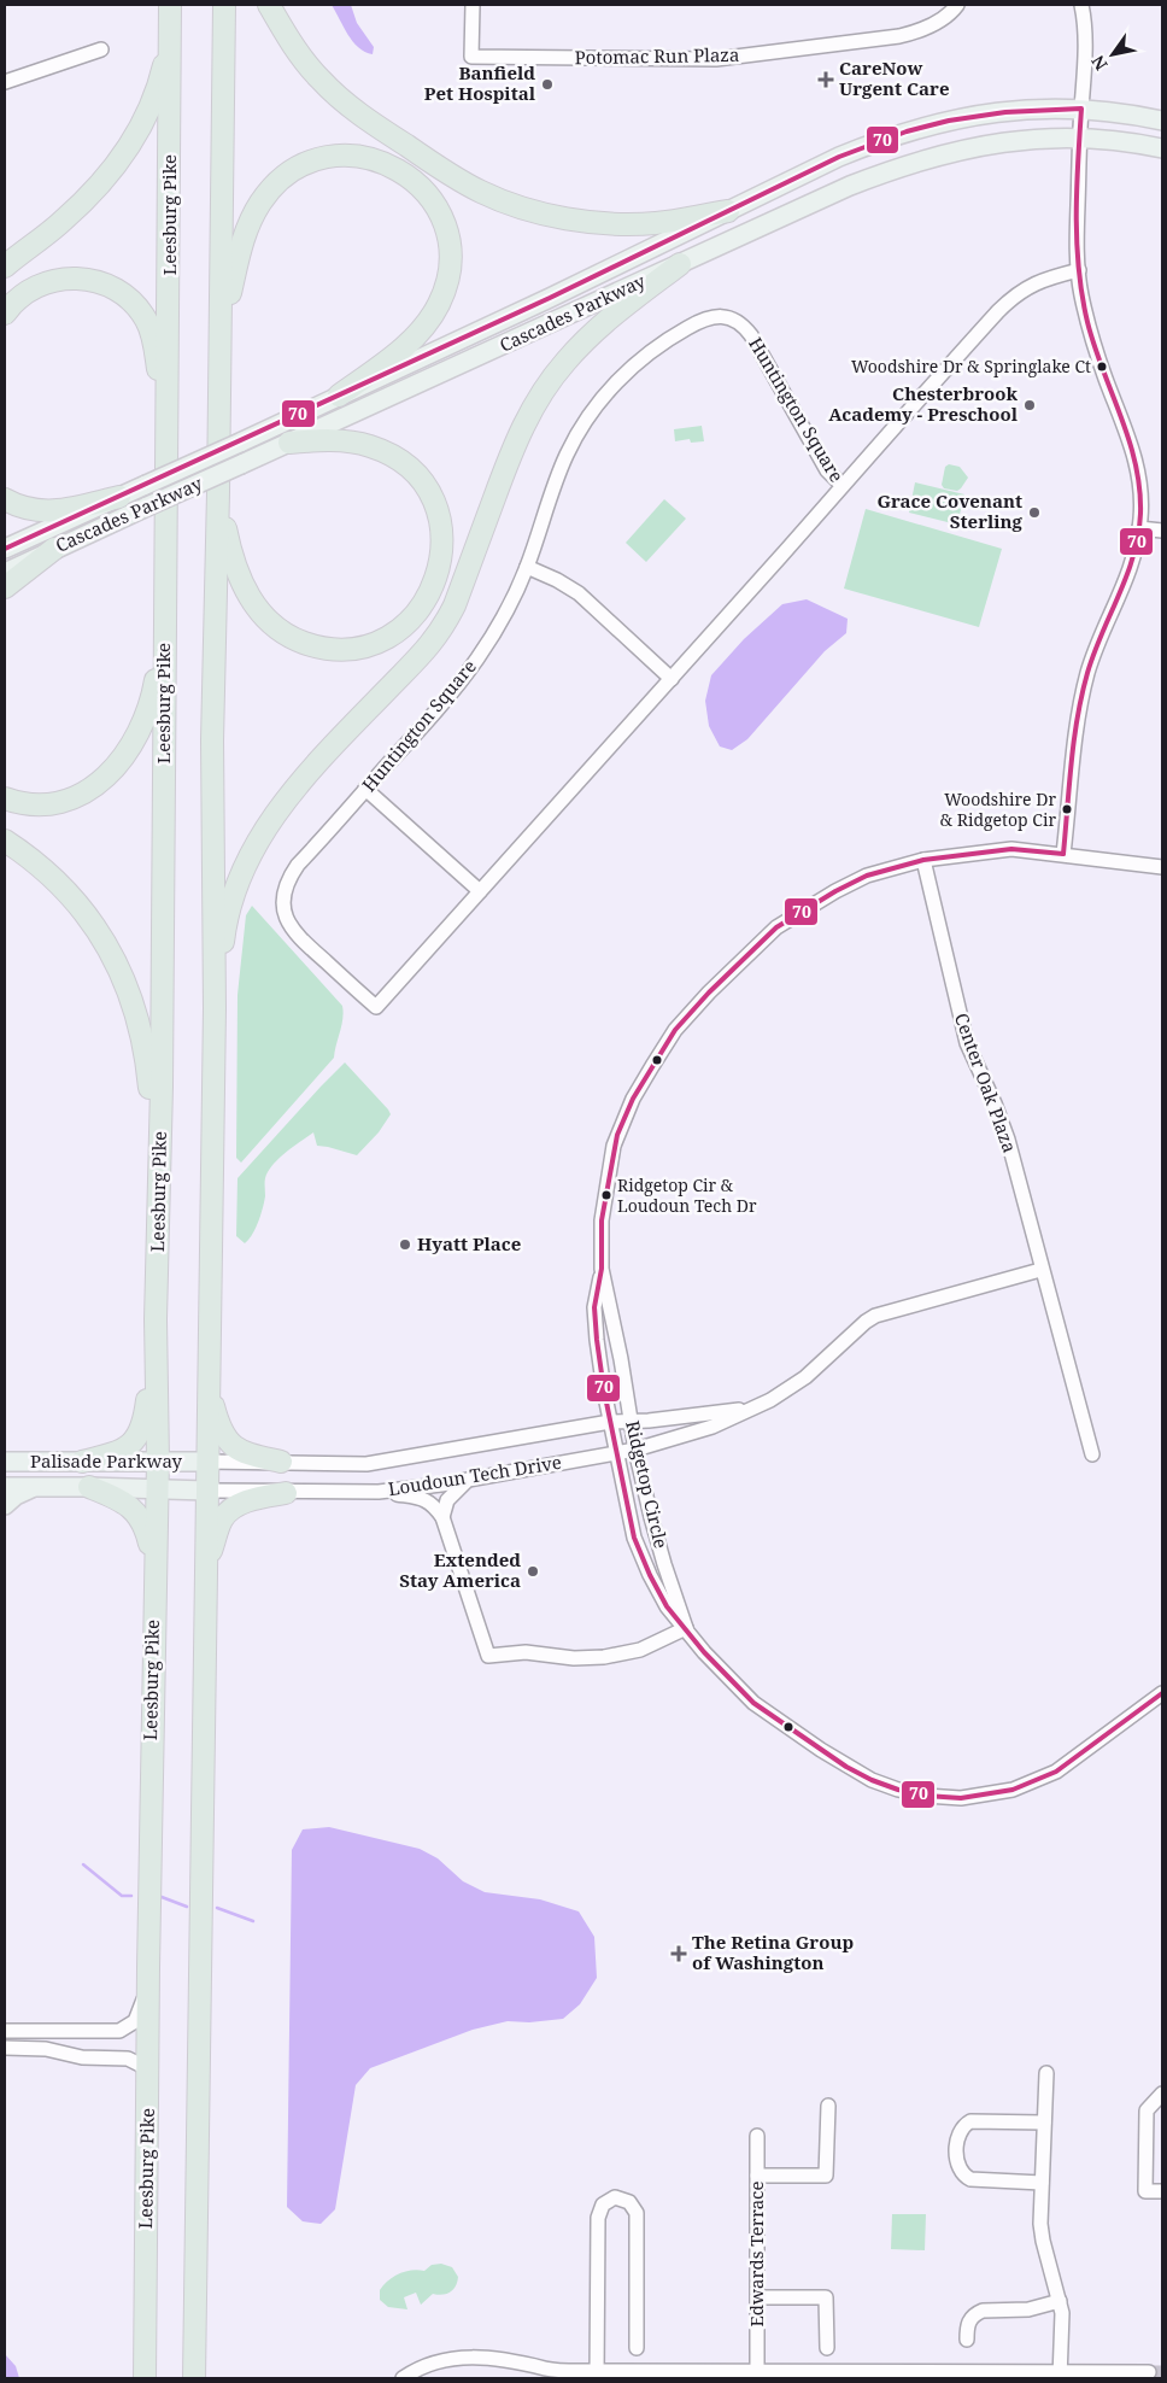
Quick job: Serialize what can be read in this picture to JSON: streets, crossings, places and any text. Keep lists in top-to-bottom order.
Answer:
{
  "streets": {
    "highway": ["Leesburg Pike"],
    "main road": ["Cascades Parkway", "Palisade Parkway"],
    "street": [
      "Potomac Run Plaza",
      "Huntington Square",
      "Center Oak Plaza",
      "Loudoun Tech Drive",
      "Ridgetop Circle",
      "Edwards Terrace"
    ]
  },
  "crossings": [
    ["Leesburg Pike", "Palisade Parkway"],
    ["Center Oak Plaza", "Ridgetop Circle"],
    ["Palisade Parkway", "Loudoun Tech Drive"],
    ["Loudoun Tech Drive", "Ridgetop Circle"]
  ],
  "places": {
    "health": ["CareNow Urgent Care", "The Retina Group of Washington"],
    "other": [
      "Banfield Pet Hospital",
      "Woodshire Dr & Springlake Ct",
      "Chesterbrook Academy - Preschool",
      "Grace Covenant Sterling",
      "Woodshire Dr & Ridgetop Cir",
      "Ridgetop Cir & Loudoun Tech Dr",
      "Hyatt Place",
      "Extended Stay America"
    ]
  },
  "lines": ["transit line 70"],
  "north": "bottom left"
}
